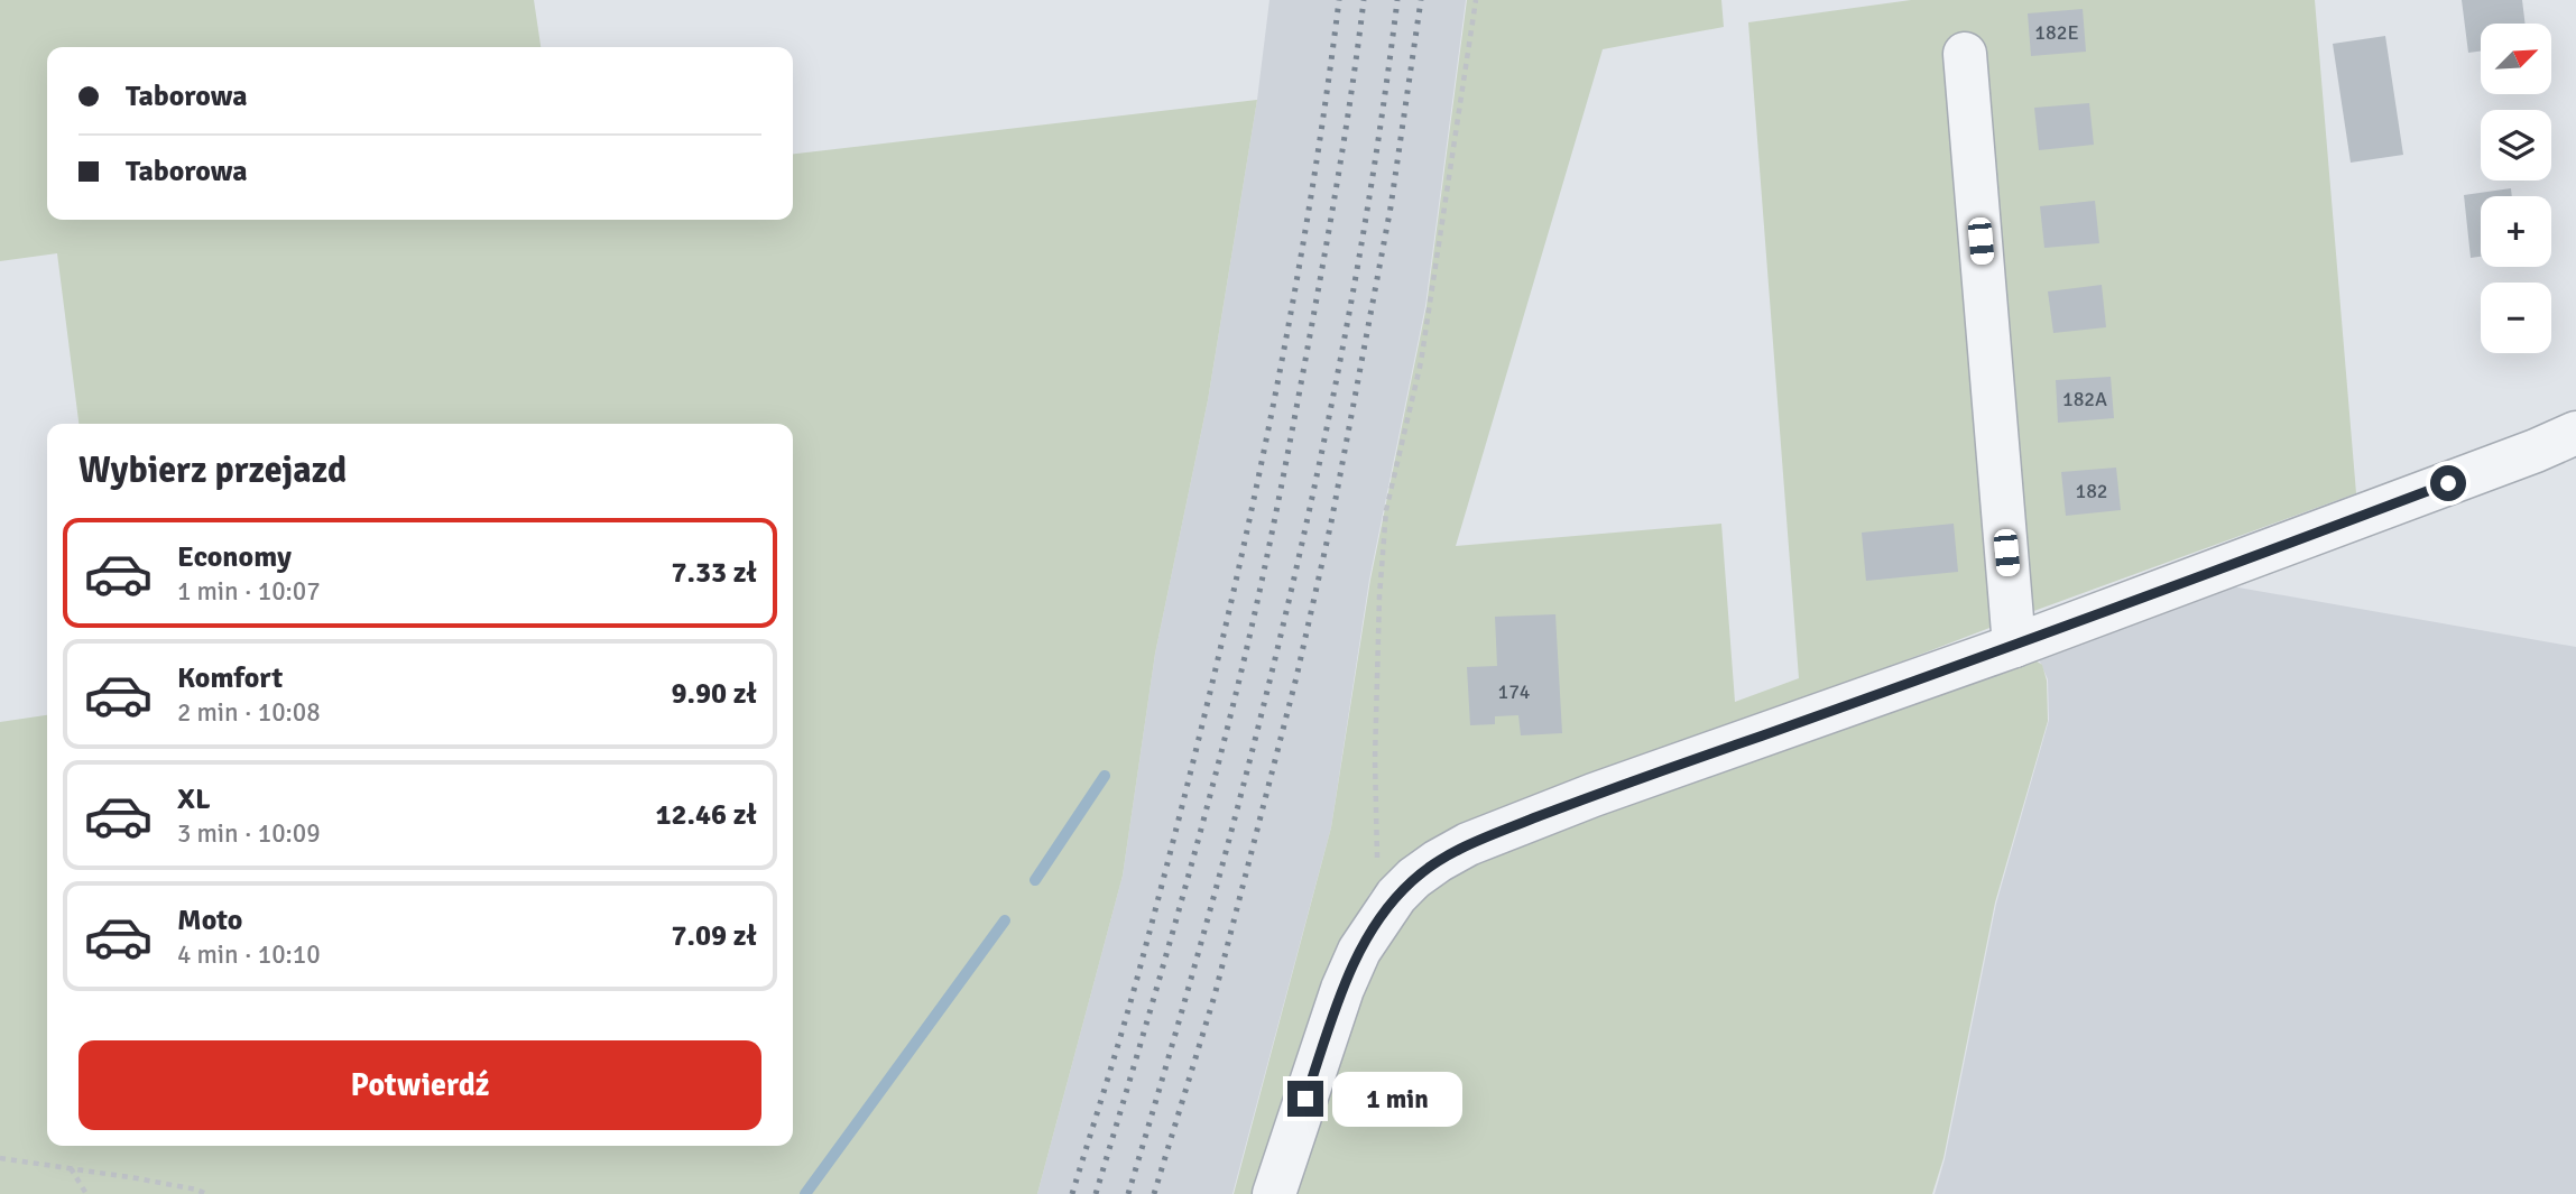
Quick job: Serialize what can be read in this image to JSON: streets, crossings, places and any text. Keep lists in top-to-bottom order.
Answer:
{
  "house_numbers": [
    "182E",
    "182A",
    "182",
    "174"
  ],
  "north": "top right",
  "page": {
    "map_buttons": ["+", "−"],
    "banner": ["Taborowa", "Taborowa"],
    "heading": "Wybierz przejazd",
    "list": [
      {
        "name": "Economy",
        "note": "1 min · 10:07",
        "value": "7.33 zł"
      },
      {
        "name": "Komfort",
        "note": "2 min · 10:08",
        "value": "9.90 zł"
      },
      {
        "name": "XL",
        "note": "3 min · 10:09",
        "value": "12.46 zł"
      },
      {
        "name": "Moto",
        "note": "4 min · 10:10",
        "value": "7.09 zł"
      }
    ],
    "buttons": "Potwierdź",
    "bubble": "1 min"
  }
}
